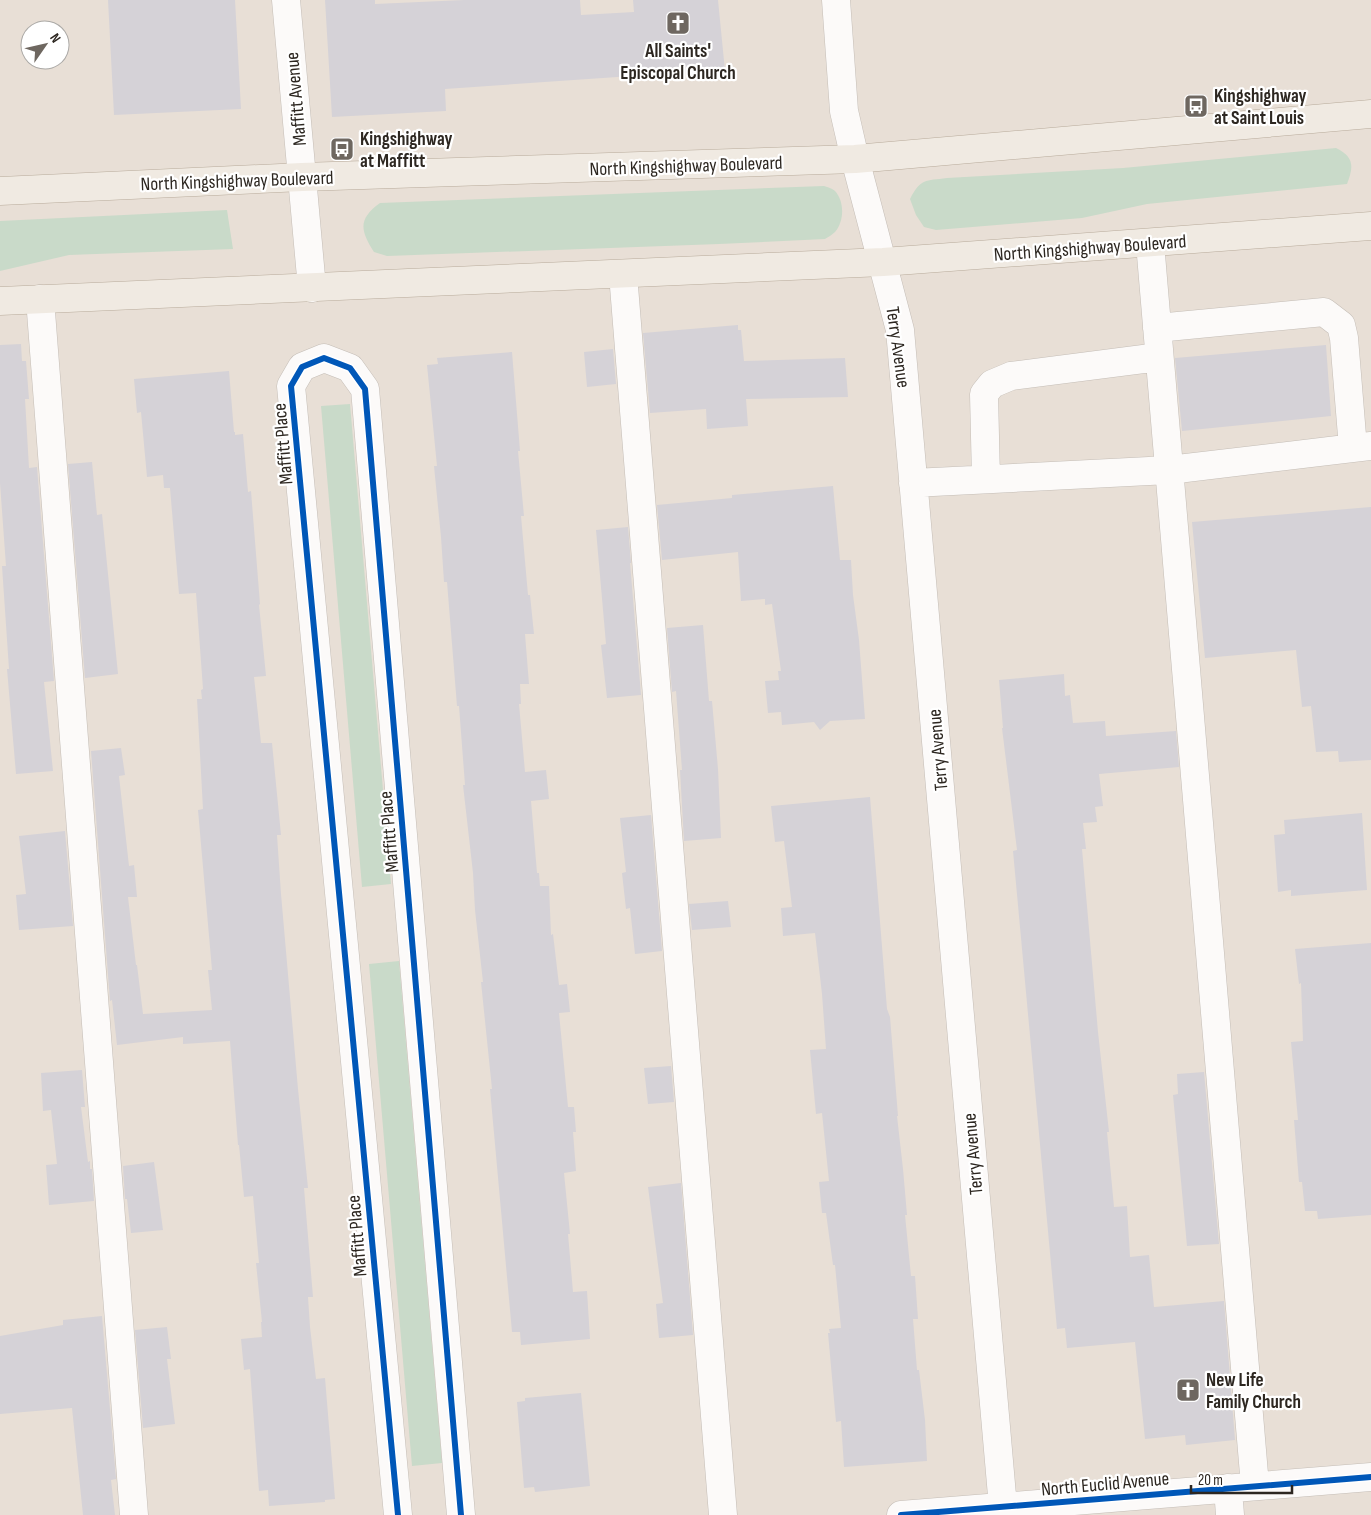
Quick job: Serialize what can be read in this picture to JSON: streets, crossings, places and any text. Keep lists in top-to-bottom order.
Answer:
{
  "streets": {
    "main road": ["North Kingshighway Boulevard"],
    "street": [
      "Maffitt Avenue",
      "Terry Avenue",
      "Maffitt Place",
      "North Euclid Avenue"
    ]
  },
  "crossings": [
    ["Maffitt Avenue", "North Kingshighway Boulevard"],
    ["North Kingshighway Boulevard", "Terry Avenue"],
    ["Terry Avenue", "North Euclid Avenue"]
  ],
  "places": {
    "church": ["All Saints' Episcopal Church", "New Life Family Church"],
    "bus stop": ["Kingshighway at Saint Louis", "Kingshighway at Maffitt"]
  },
  "scale_bar": "20 m",
  "north": "top right"
}
